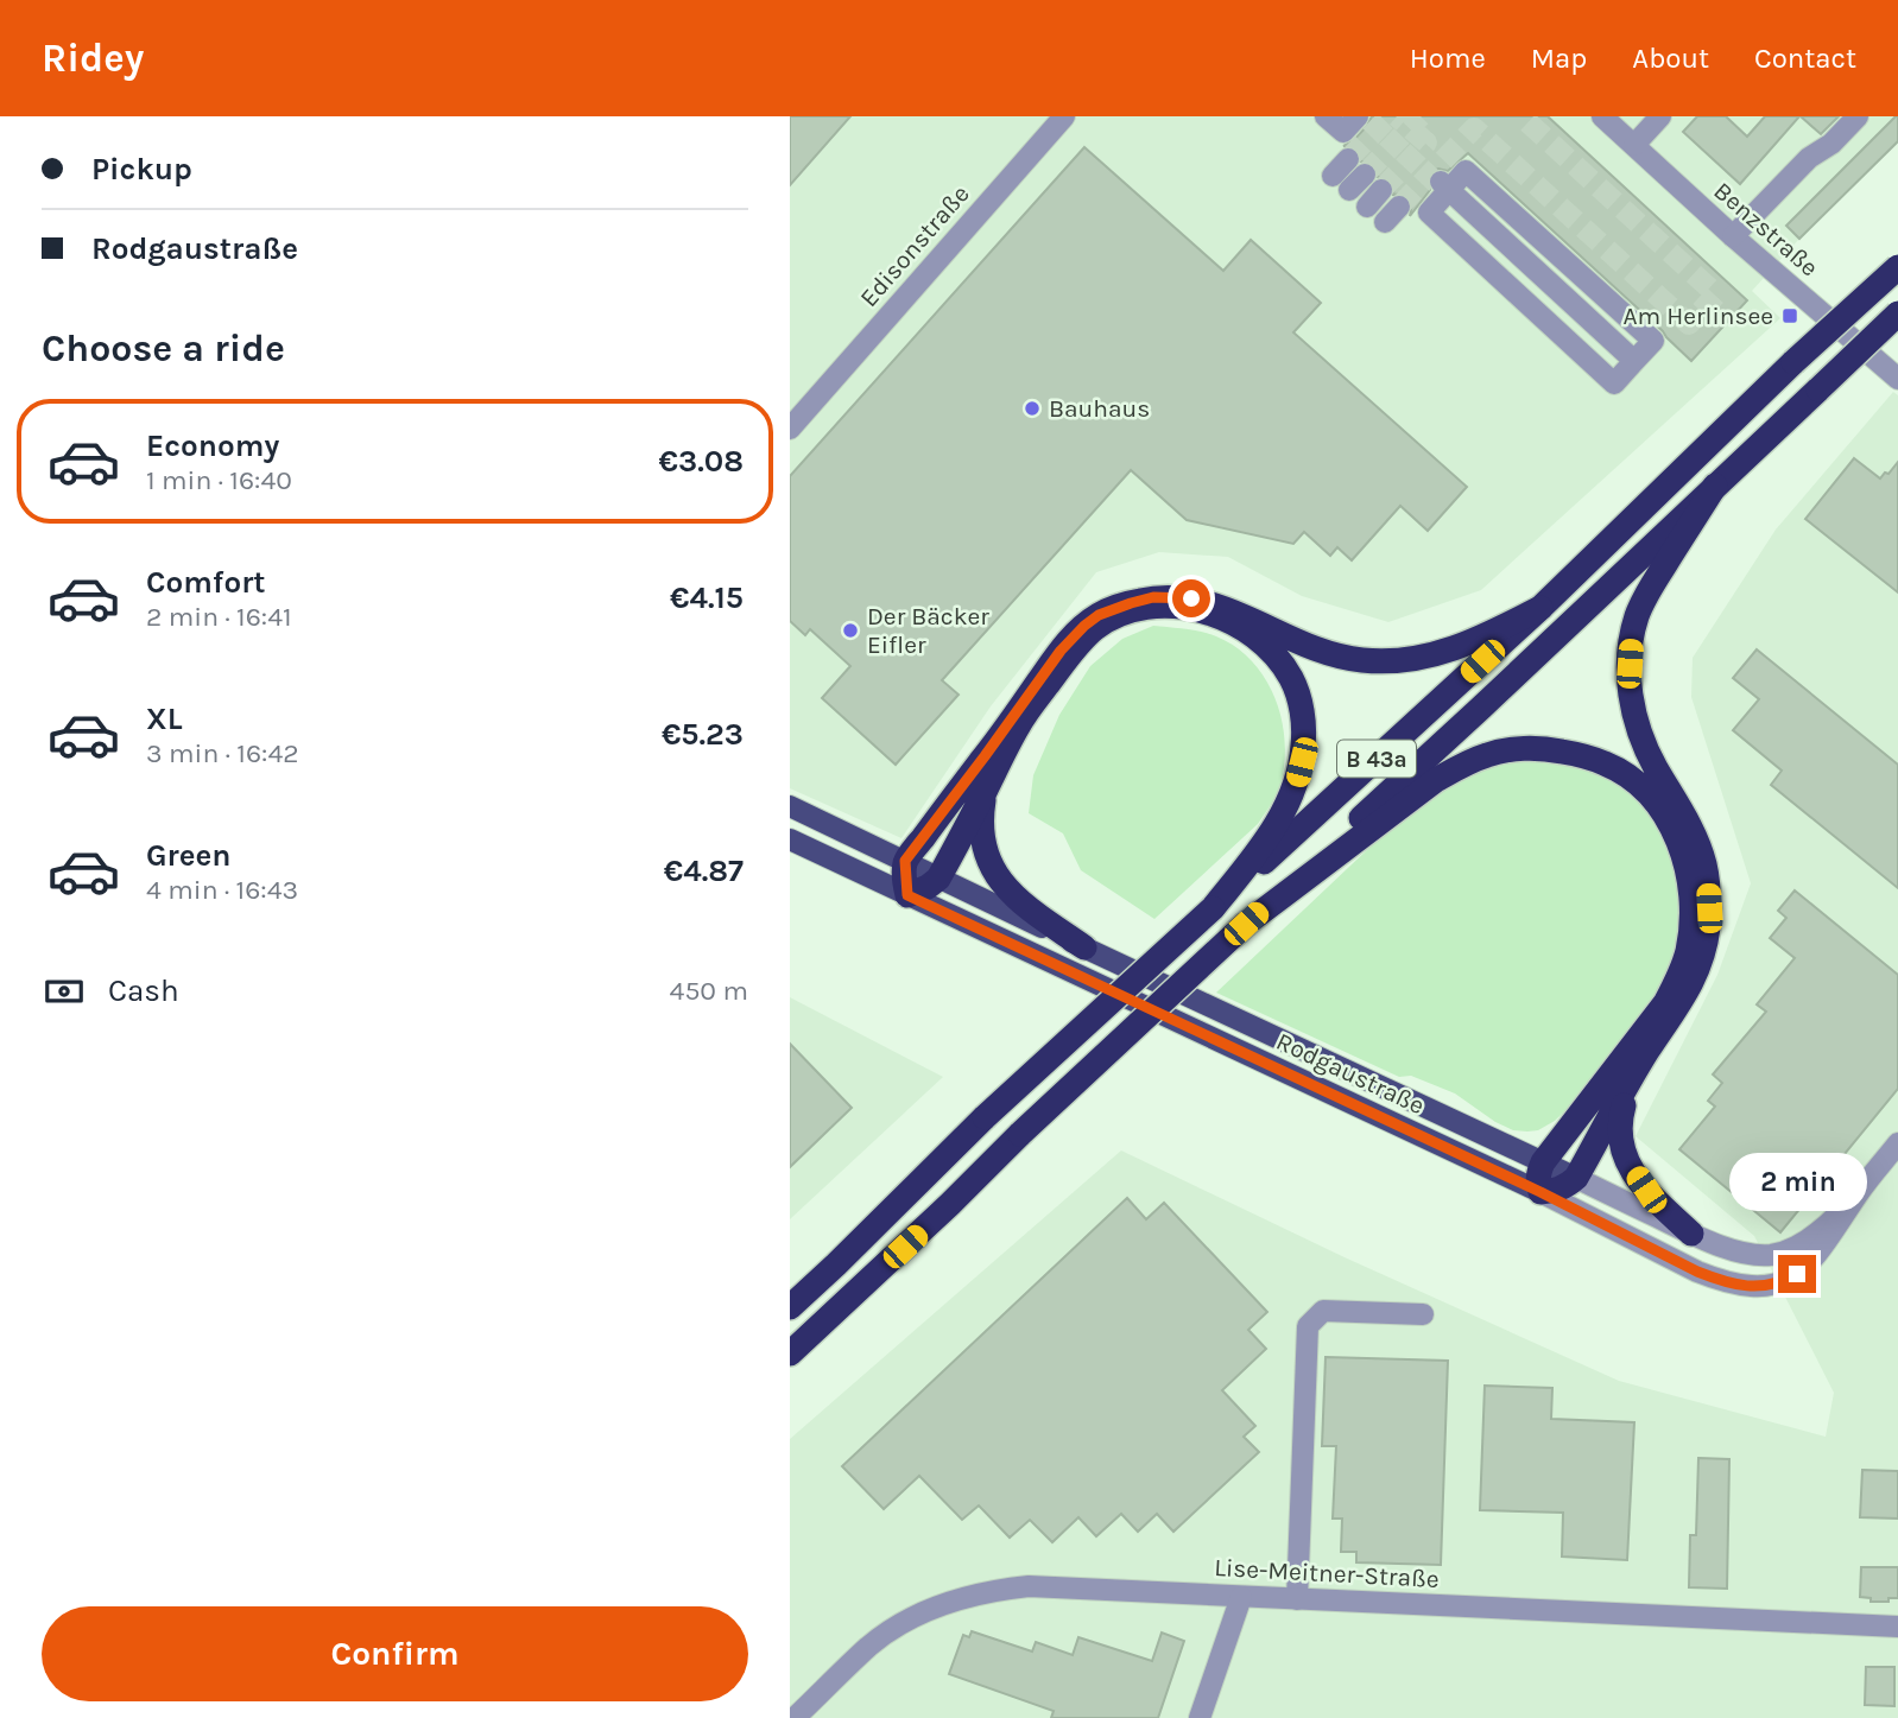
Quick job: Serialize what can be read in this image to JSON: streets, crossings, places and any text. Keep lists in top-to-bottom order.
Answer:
{
  "streets": {
    "highway": ["B 43a"],
    "main road": ["Rodgaustraße"],
    "street": ["Benzstraße", "Edisonstraße", "Lise-Meitner-Straße"]
  },
  "places": {
    "transit": ["Am Herlinsee"],
    "other": ["Bauhaus", "Der Bäcker Eifler"]
  },
  "page": {
    "header": "Ridey",
    "nav": [
      "Home",
      "Map",
      "About",
      "Contact"
    ],
    "banner": ["Pickup", "Rodgaustraße"],
    "heading": "Choose a ride",
    "list": [
      {
        "name": "Economy",
        "note": "1 min · 16:40",
        "value": "€3.08"
      },
      {
        "name": "Comfort",
        "note": "2 min · 16:41",
        "value": "€4.15"
      },
      {
        "name": "XL",
        "note": "3 min · 16:42",
        "value": "€5.23"
      },
      {
        "name": "Green",
        "note": "4 min · 16:43",
        "value": "€4.87"
      }
    ],
    "pay": ["Cash", "450 m"],
    "bubble": "2 min",
    "buttons": "Confirm"
  }
}
